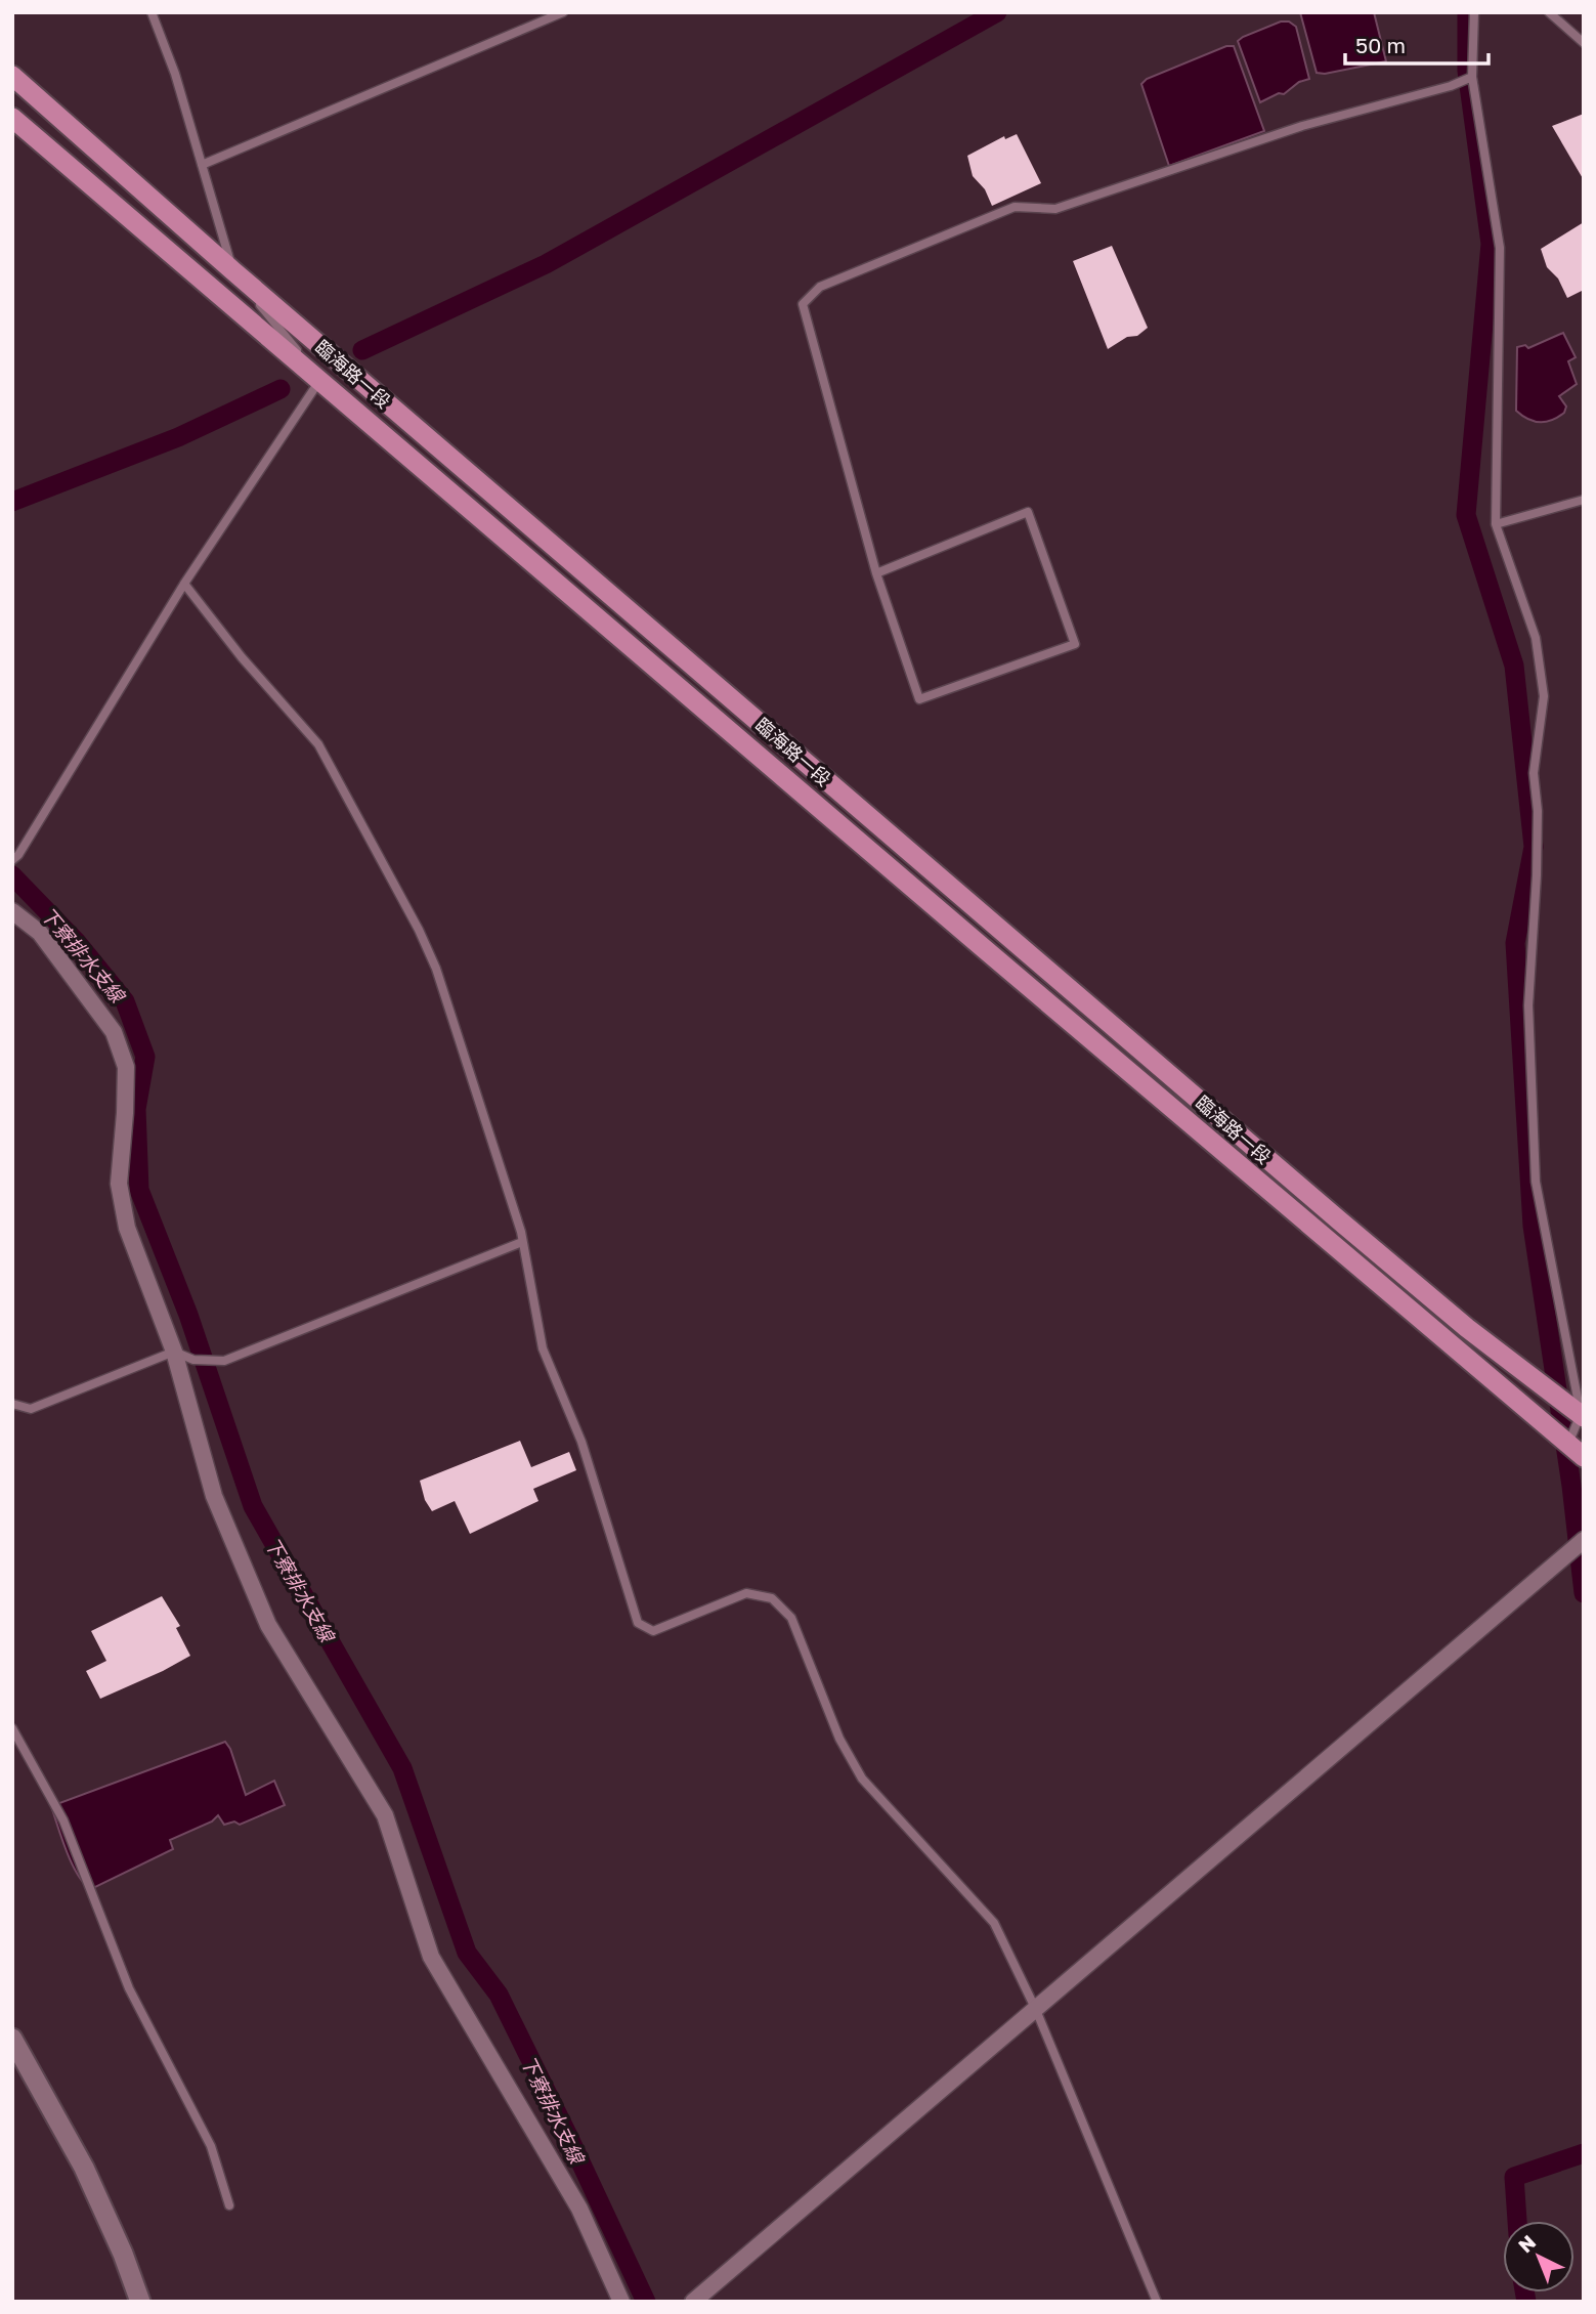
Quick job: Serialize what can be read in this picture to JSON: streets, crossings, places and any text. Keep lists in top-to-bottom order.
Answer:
{
  "streets": {
    "main road": ["臨海路一段"]
  },
  "water": ["下寮排水支線"],
  "scale_bar": "50 m",
  "north": "top left"
}
